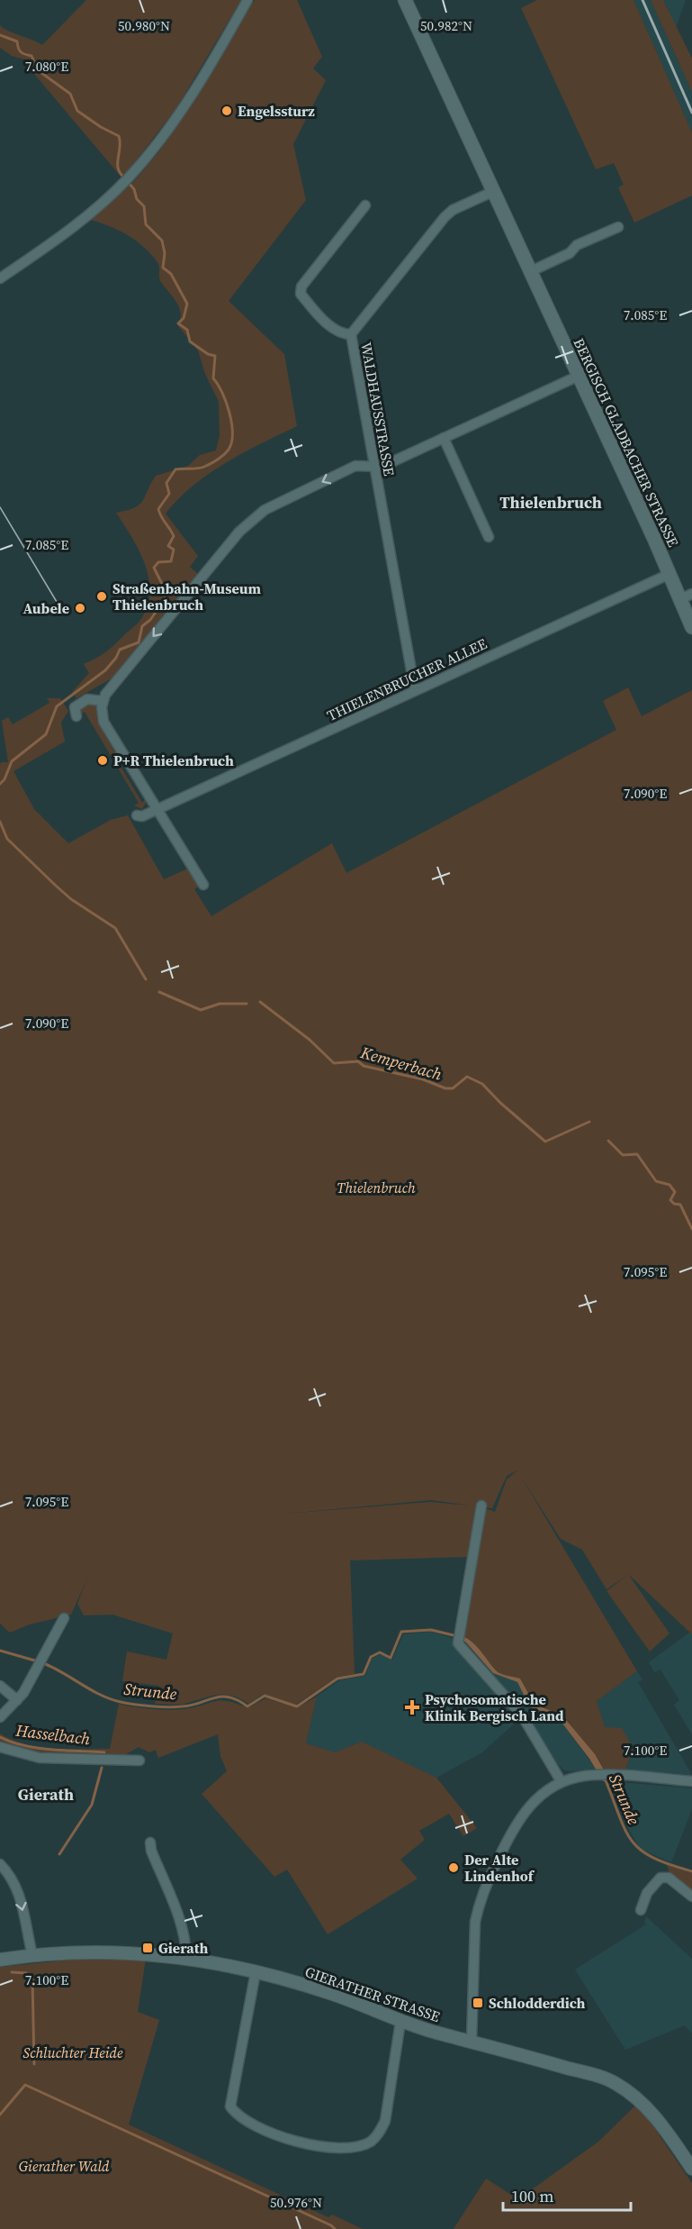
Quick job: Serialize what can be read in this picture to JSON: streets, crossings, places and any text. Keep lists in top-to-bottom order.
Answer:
{
  "streets": {
    "main road": ["BERGISCH GLADBACHER STRASSE"],
    "street": ["WALDHAUSSTRASSE", "THIELENBRUCHER ALLEE", "GIERATHER STRASSE"]
  },
  "crossings": [
    ["WALDHAUSSTRASSE", "BERGISCH GLADBACHER STRASSE"],
    ["WALDHAUSSTRASSE", "THIELENBRUCHER ALLEE"],
    ["BERGISCH GLADBACHER STRASSE", "THIELENBRUCHER ALLEE"]
  ],
  "districts": ["Thielenbruch", "Gierath"],
  "water": ["Kemperbach", "Strunde", "Hasselbach"],
  "parks": ["Thielenbruch", "Schluchter Heide", "Gierather Wald"],
  "places": {
    "other": [
      "Engelssturz",
      "Straßenbahn-Museum Thielenbruch",
      "Aubele",
      "P+R Thielenbruch",
      "Der Alte Lindenhof"
    ],
    "health": ["Psychosomatische Klinik Bergisch Land"],
    "transit": ["Gierath", "Schlodderdich"]
  },
  "scale_bar": "100 m",
  "coordinates": [
    "50.982°N",
    "50.980°N",
    "7.080°E",
    "7.085°E",
    "7.090°E",
    "7.095°E",
    "7.100°E",
    "50.976°N"
  ]
}
